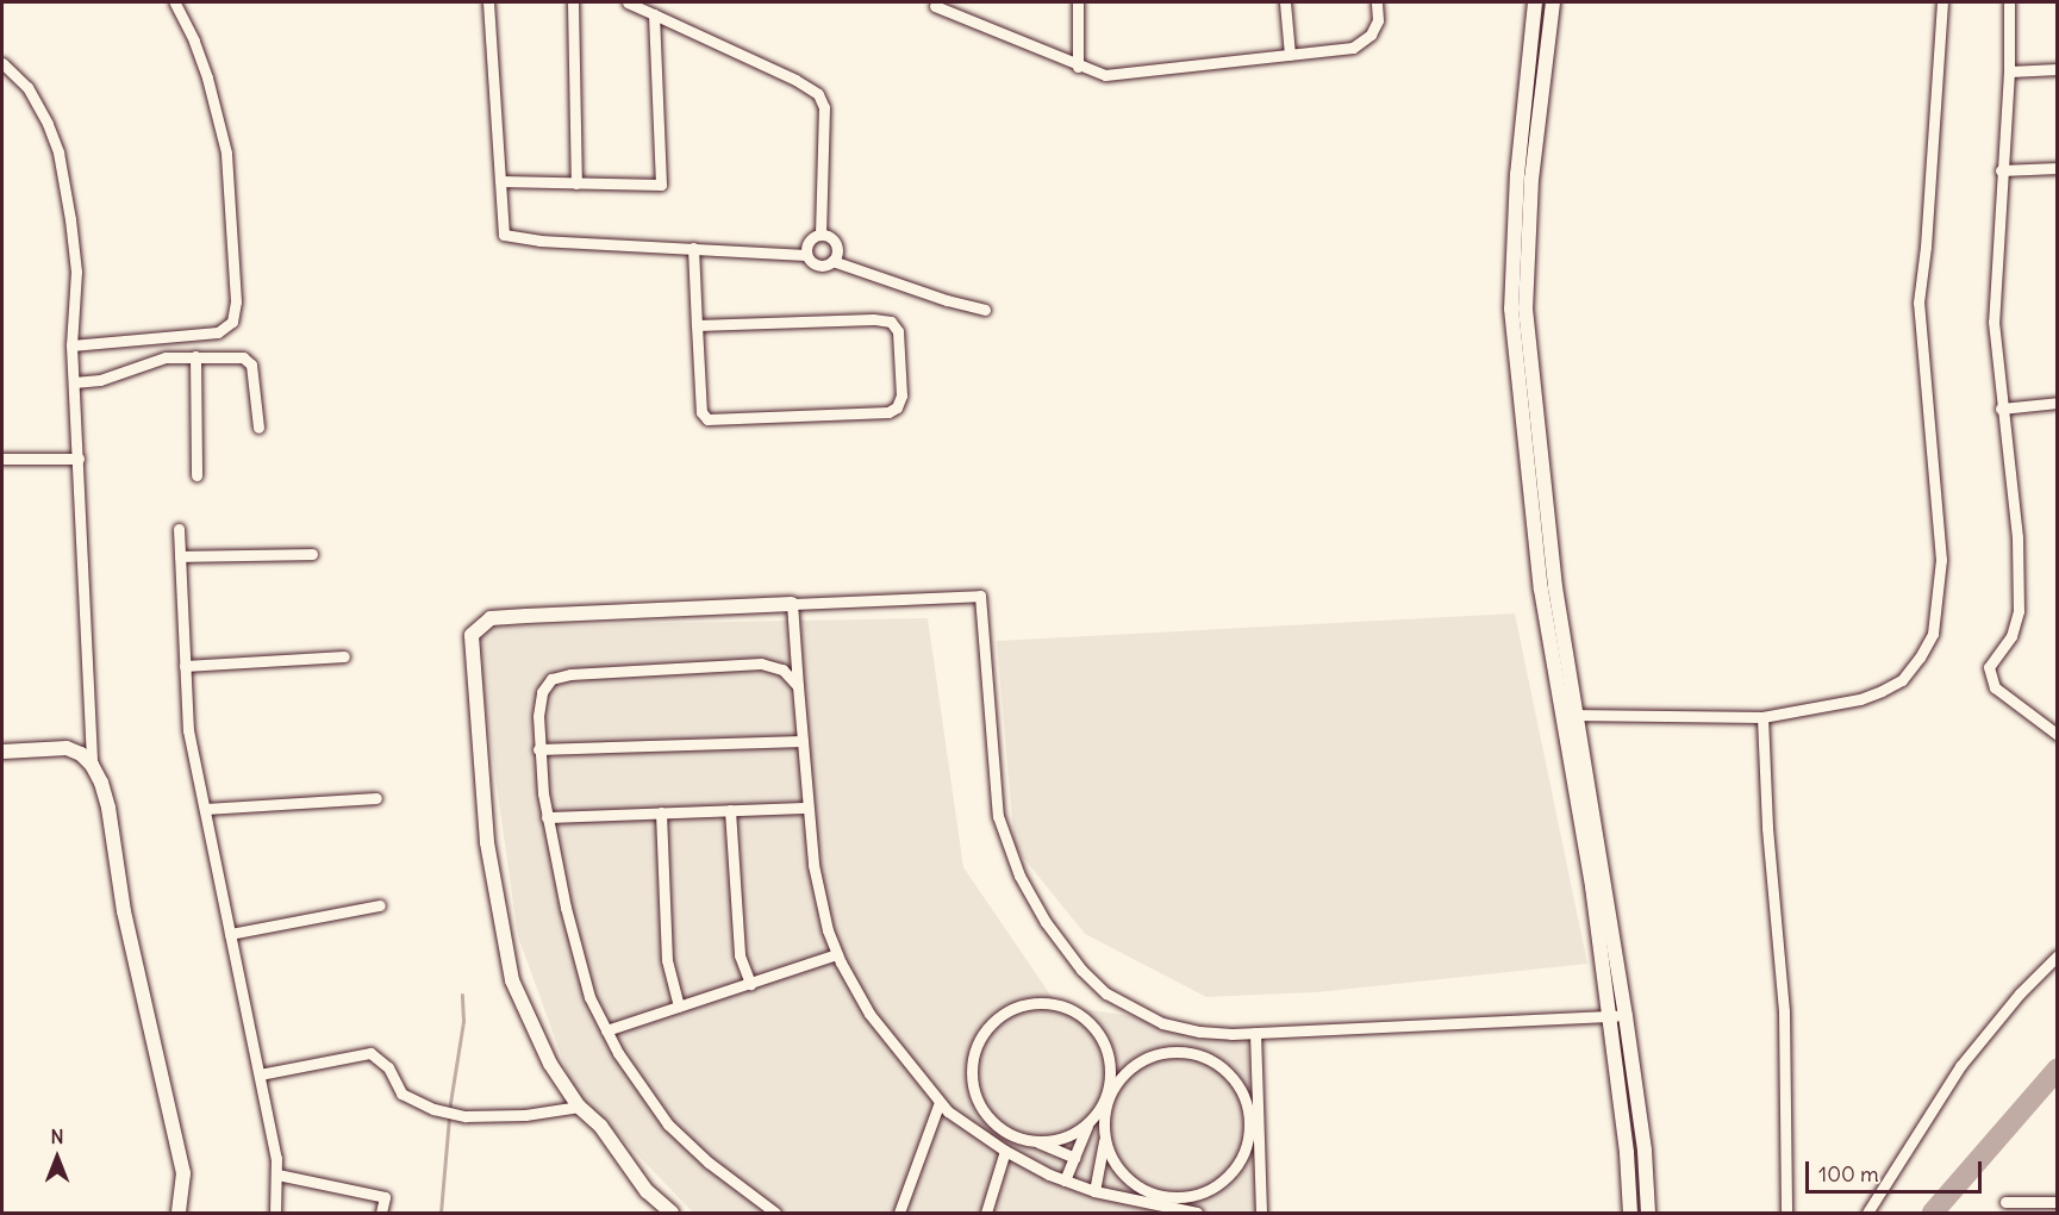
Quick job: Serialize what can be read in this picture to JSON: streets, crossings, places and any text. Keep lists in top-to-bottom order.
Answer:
{
  "scale_bar": "100 m",
  "north": "top"
}
